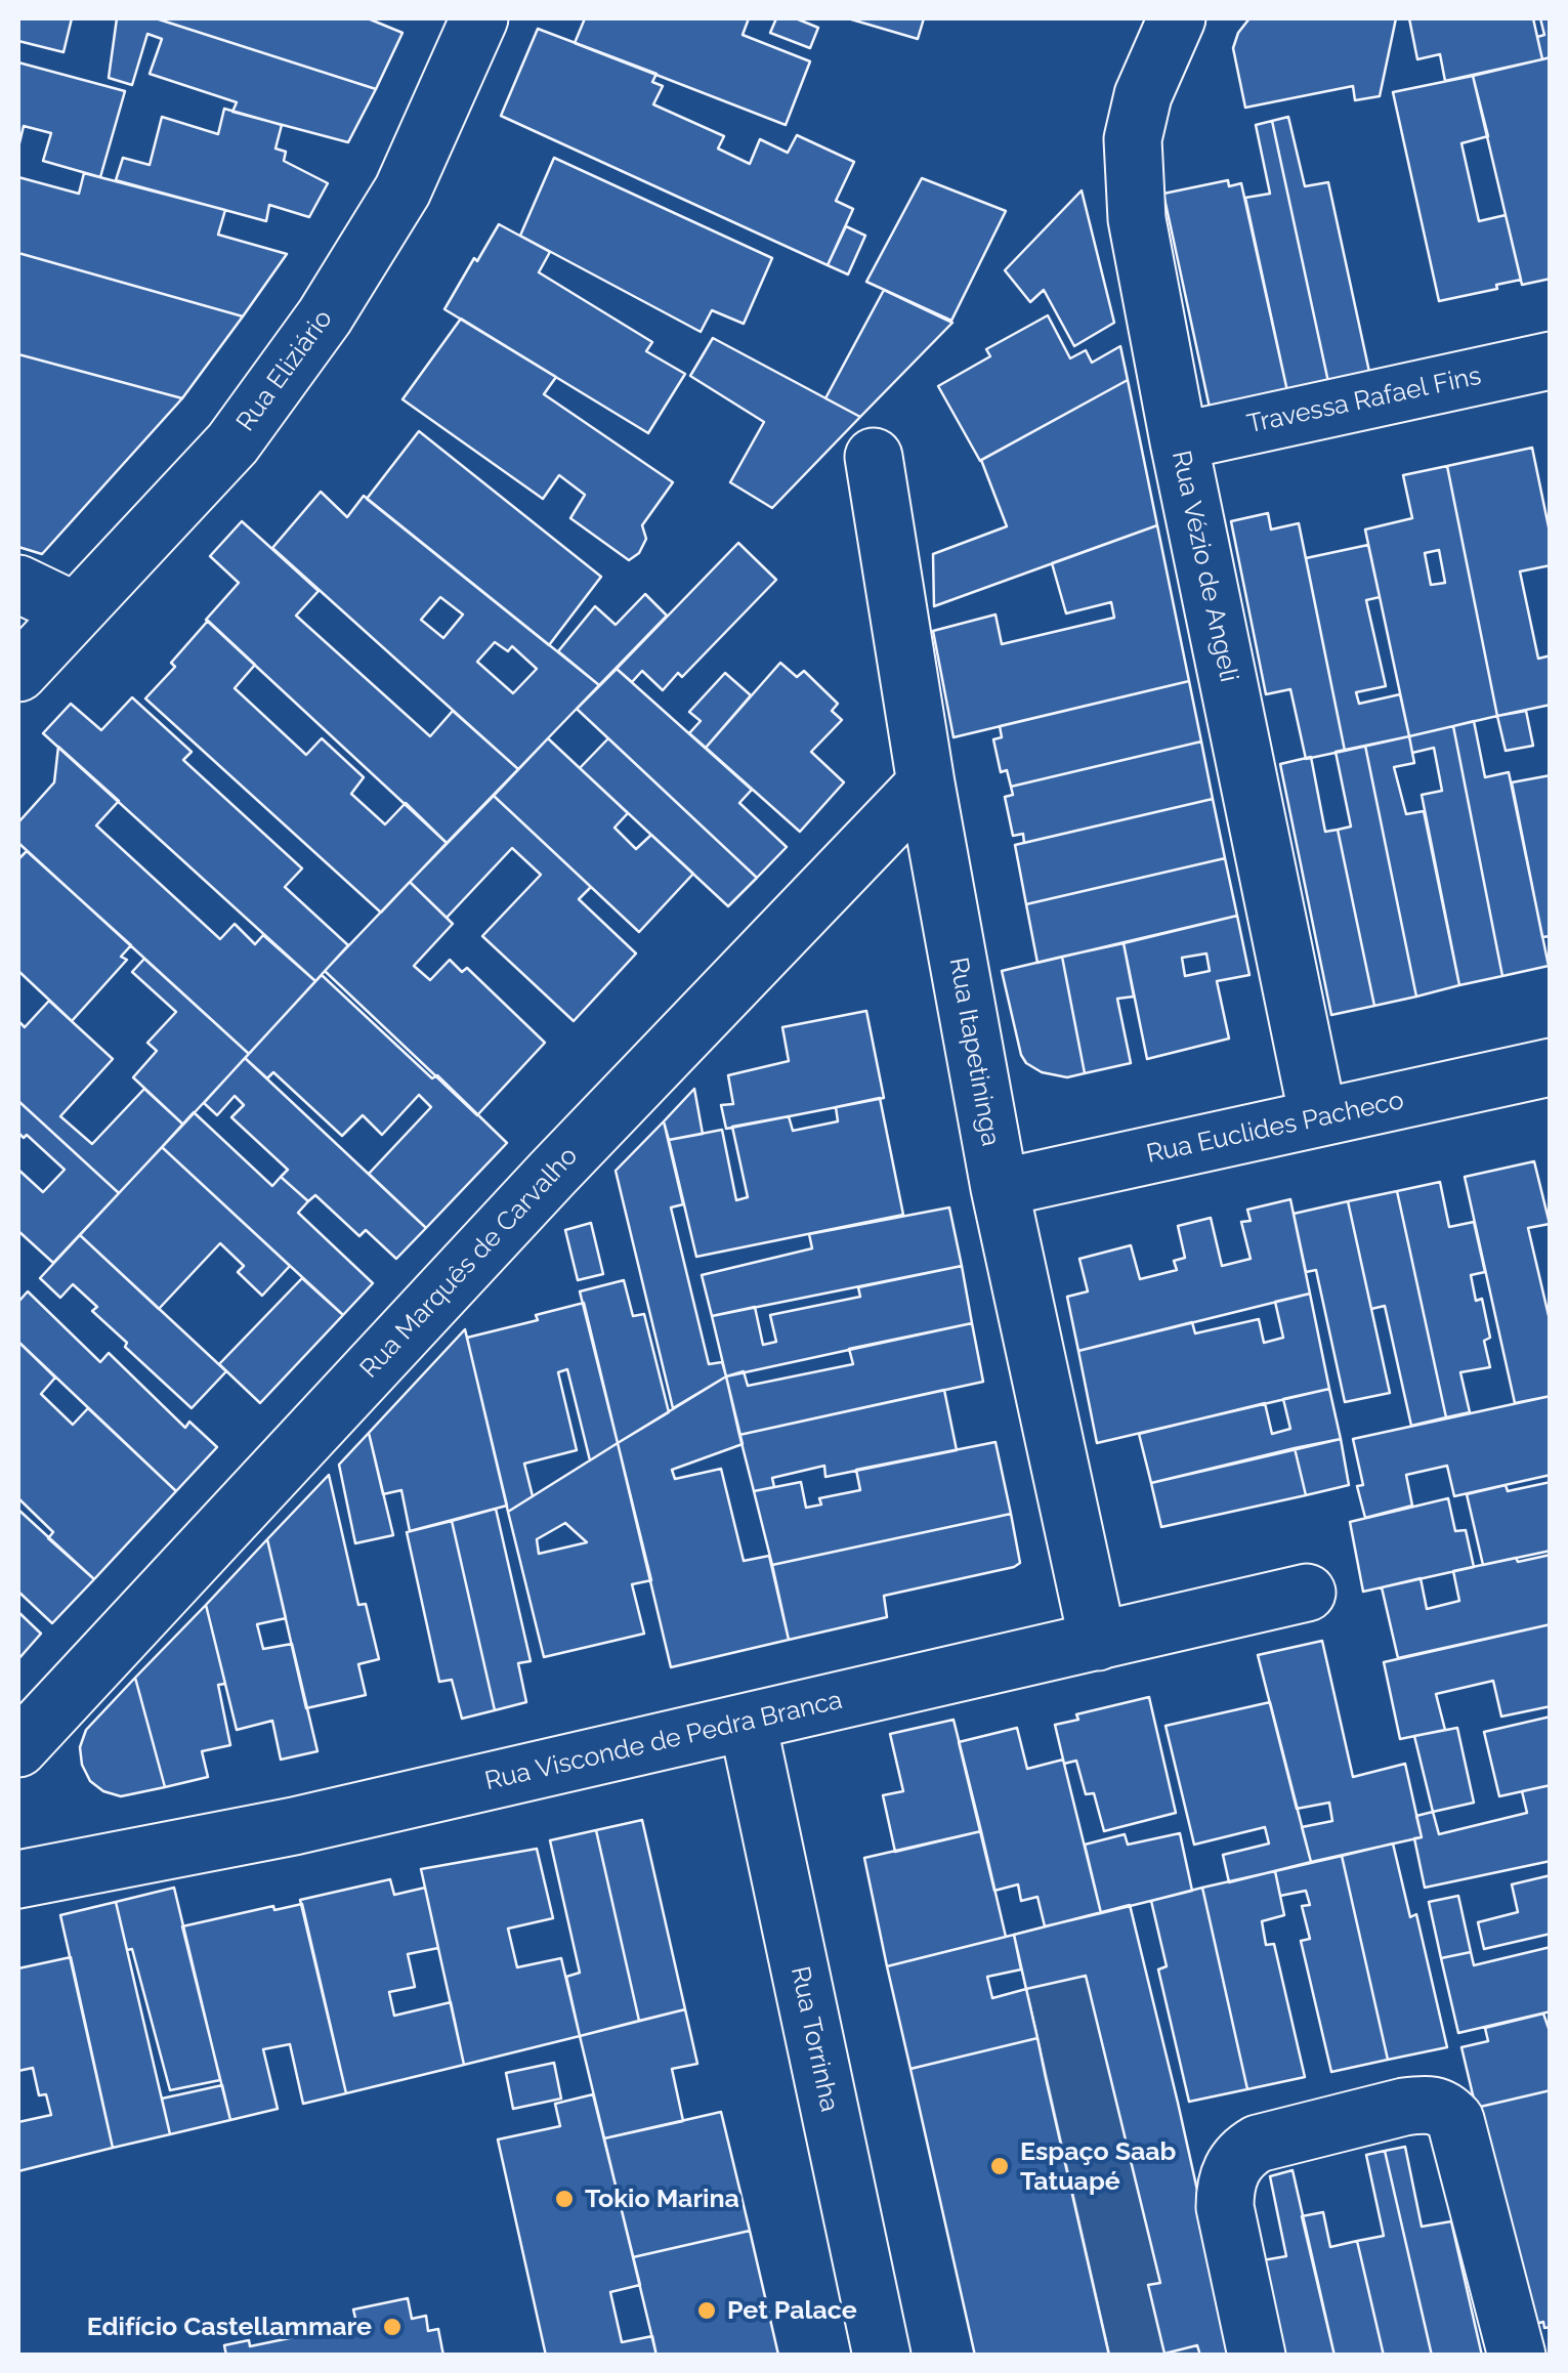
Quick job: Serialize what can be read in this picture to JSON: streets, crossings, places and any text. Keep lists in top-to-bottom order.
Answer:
{
  "streets": {
    "street": [
      "Rua Eliziário",
      "Travessa Rafael Fins",
      "Rua Vézio de Angeli",
      "Rua Itapetininga",
      "Rua Euclides Pacheco",
      "Rua Marquês de Carvalho",
      "Rua Visconde de Pedra Branca",
      "Rua Torrinha"
    ]
  },
  "crossings": [
    ["Travessa Rafael Fins", "Rua Vézio de Angeli"],
    ["Rua Vézio de Angeli", "Rua Euclides Pacheco"],
    ["Rua Itapetininga", "Rua Euclides Pacheco"],
    ["Rua Itapetininga", "Rua Marquês de Carvalho"],
    ["Rua Itapetininga", "Rua Visconde de Pedra Branca"],
    ["Rua Visconde de Pedra Branca", "Rua Torrinha"]
  ],
  "places": [
    "Espaço Saab Tatuapé",
    "Tokio Marina",
    "Pet Palace",
    "Edifício Castellammare"
  ]
}
